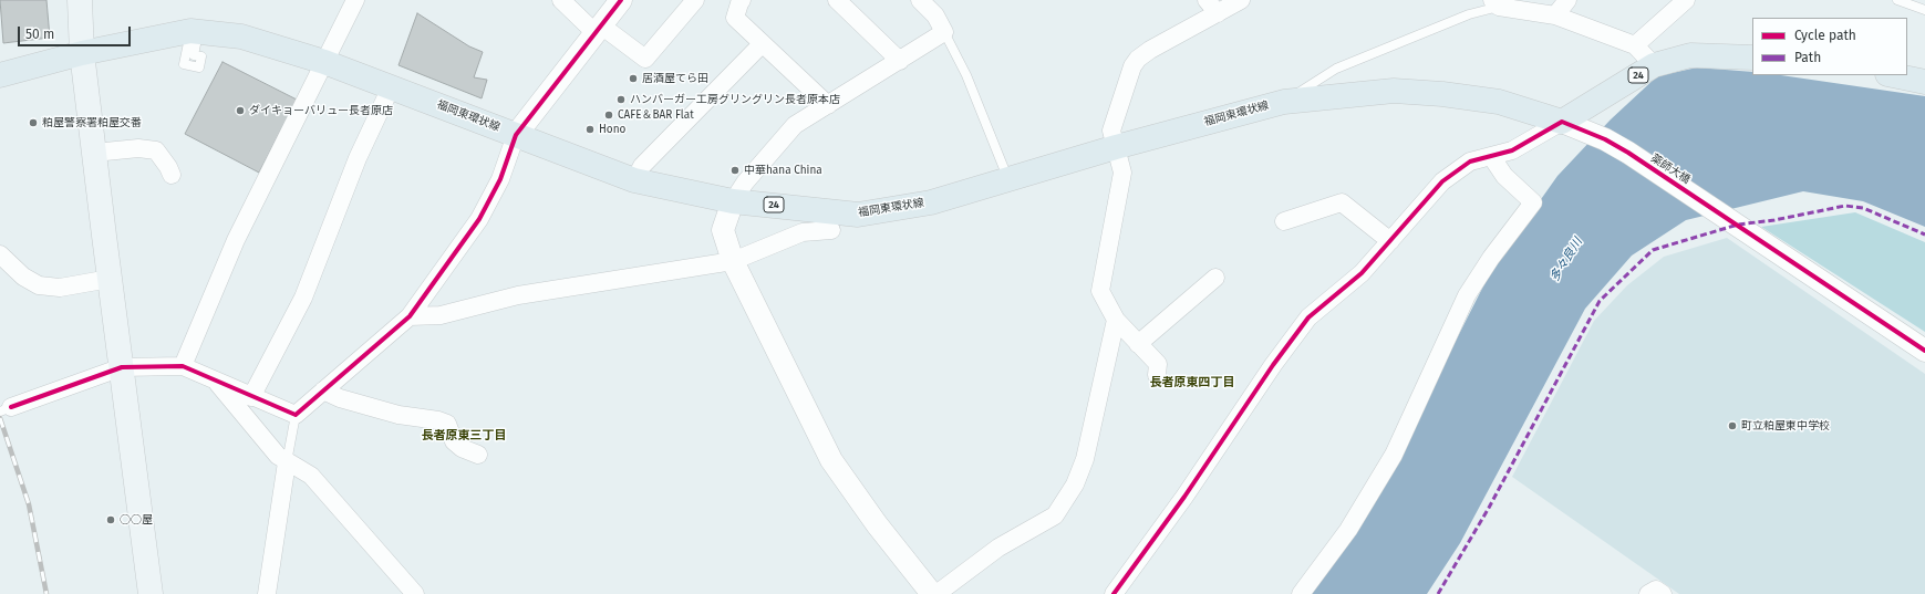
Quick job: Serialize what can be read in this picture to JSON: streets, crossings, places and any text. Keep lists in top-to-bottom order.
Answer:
{
  "streets": {
    "main road": ["24", "福岡東環状線"],
    "street": ["薬師大橋"]
  },
  "crossings": [
    ["24", "福岡東環状線"],
    ["24", "薬師大橋"],
    ["福岡東環状線", "薬師大橋"]
  ],
  "districts": ["長者原東四丁目", "長者原東三丁目"],
  "water": ["多々良川"],
  "places": [
    "居酒屋てら田",
    "ハンバーガー工房グリングリン長者原本店",
    "ダイキョーバリュー長者原店",
    "CAFE＆BAR Flat",
    "粕屋警察署粕屋交番",
    "Hono",
    "中華hana China",
    "町立粕屋東中学校",
    "○○屋"
  ],
  "legend": ["Cycle path", "Path"],
  "scale_bar": "50 m"
}
